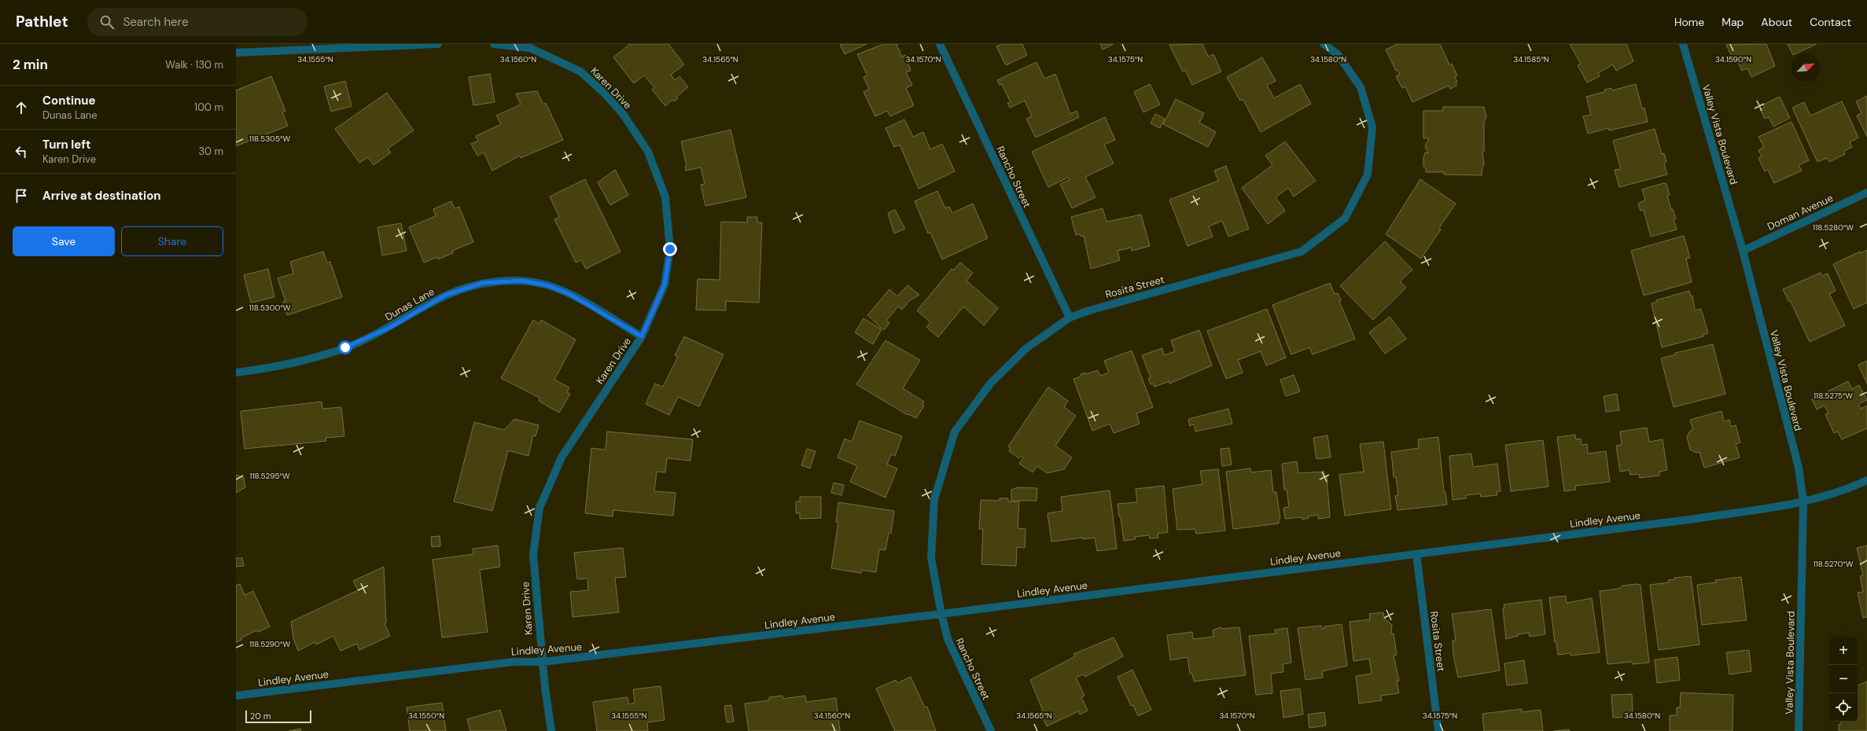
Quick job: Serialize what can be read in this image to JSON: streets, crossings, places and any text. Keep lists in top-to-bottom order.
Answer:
{
  "streets": {
    "street": [
      "Karen Drive",
      "Valley Vista Boulevard",
      "Rancho Street",
      "Doman Avenue",
      "Rosita Street",
      "Dunas Lane",
      "Lindley Avenue"
    ]
  },
  "crossings": [
    ["Karen Drive", "Dunas Lane"],
    ["Karen Drive", "Lindley Avenue"],
    ["Valley Vista Boulevard", "Doman Avenue"],
    ["Valley Vista Boulevard", "Lindley Avenue"],
    ["Rancho Street", "Rosita Street"],
    ["Rancho Street", "Lindley Avenue"],
    ["Rosita Street", "Lindley Avenue"]
  ],
  "scale_bar": "20 m",
  "north": "top right",
  "page": {
    "header": "Pathlet",
    "search": "Search here",
    "nav": [
      "Home",
      "Map",
      "About",
      "Contact"
    ],
    "heading": ["2 min", "Walk · 130 m"],
    "list": [
      ["Continue", "Dunas Lane", "100 m"],
      ["Turn left", "Karen Drive", "30 m"],
      "Arrive at destination"
    ],
    "buttons": ["Save", "Share"],
    "map_buttons": ["+", "−"],
    "scale": "20 m"
  },
  "coordinates": [
    "34.1555°N",
    "34.1560°N",
    "34.1565°N",
    "34.1570°N",
    "34.1575°N",
    "34.1580°N",
    "34.1585°N",
    "34.1590°N",
    "118.5305°W",
    "118.5280°W",
    "118.5300°W",
    "118.5275°W",
    "118.5295°W",
    "118.5270°W",
    "118.5290°W",
    "34.1550°N"
  ]
}
